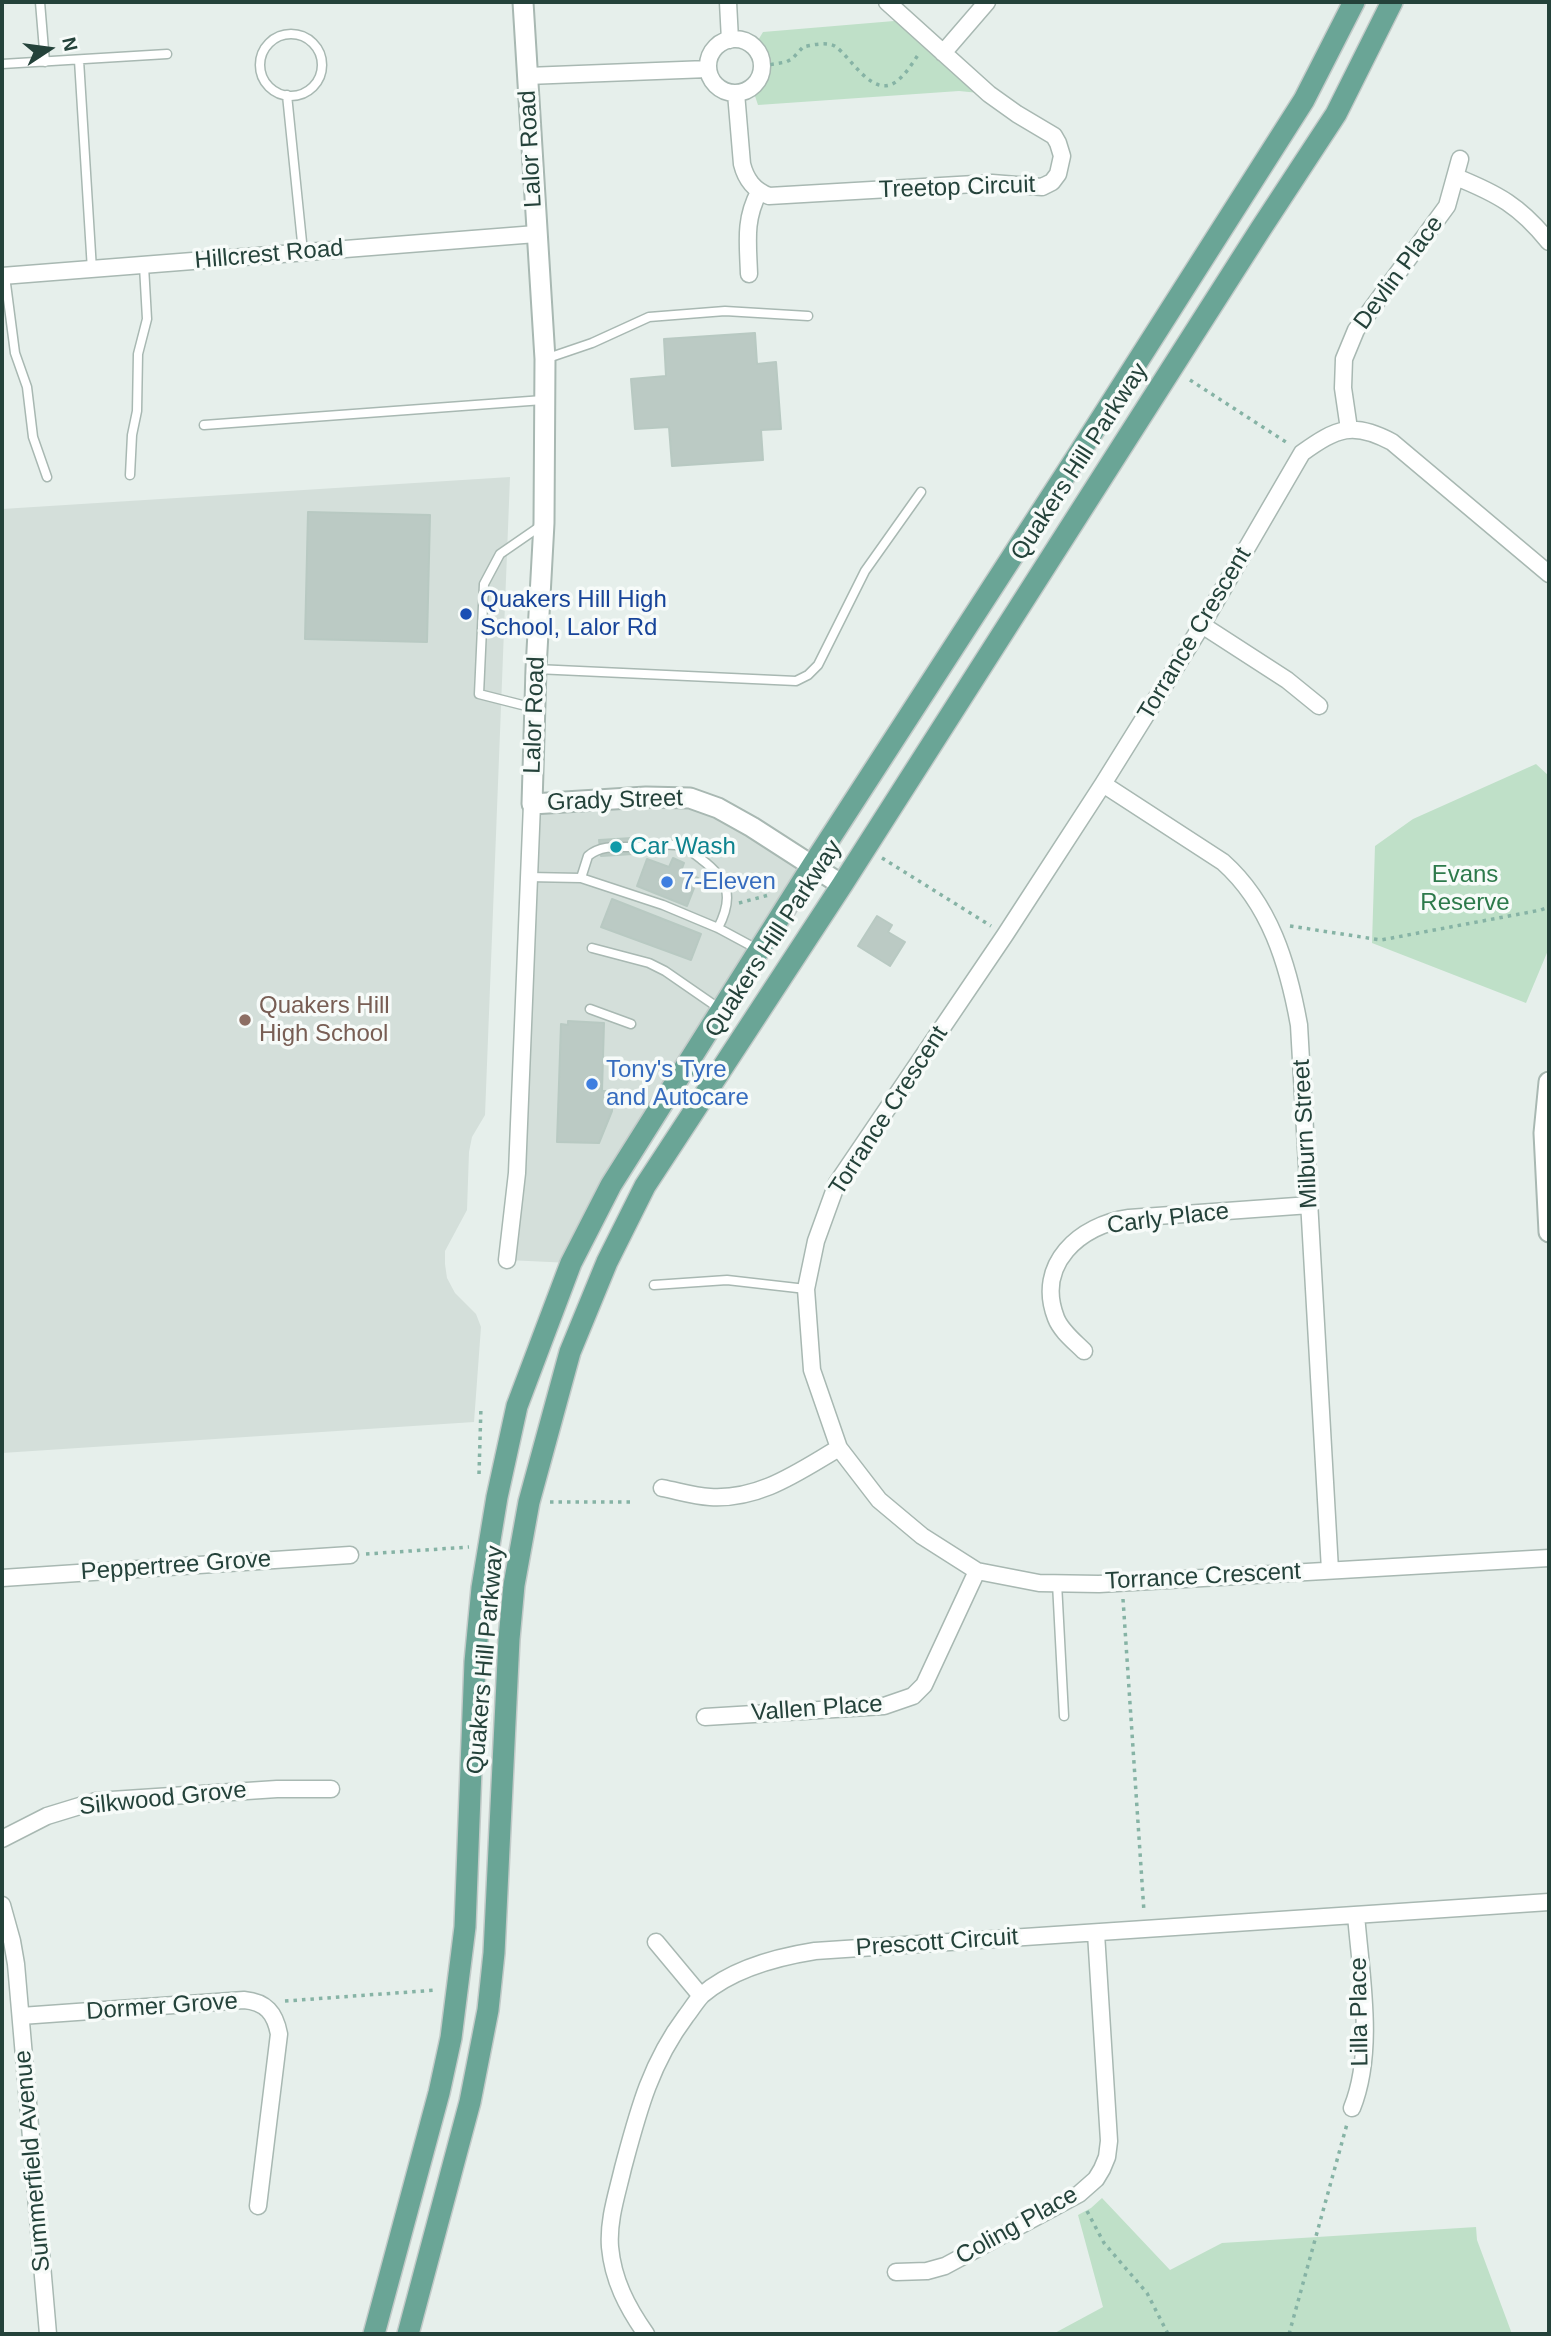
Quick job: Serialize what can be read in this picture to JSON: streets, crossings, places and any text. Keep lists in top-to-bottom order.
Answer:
{
  "streets": {
    "main road": ["Quakers Hill Parkway"],
    "street": [
      "Lalor Road",
      "Treetop Circuit",
      "Hillcrest Road",
      "Devlin Place",
      "Torrance Crescent",
      "Grady Street",
      "Milburn Street",
      "Carly Place",
      "Peppertree Grove",
      "Vallen Place",
      "Silkwood Grove",
      "Prescott Circuit",
      "Dormer Grove",
      "Lilla Place",
      "Summerfield Avenue",
      "Coling Place"
    ]
  },
  "crossings": [
    ["Lalor Road", "Hillcrest Road"],
    ["Lalor Road", "Grady Street"],
    ["Devlin Place", "Torrance Crescent"],
    ["Quakers Hill Parkway", "Grady Street"],
    ["Torrance Crescent", "Milburn Street"],
    ["Torrance Crescent", "Vallen Place"],
    ["Milburn Street", "Carly Place"],
    ["Prescott Circuit", "Lilla Place"],
    ["Prescott Circuit", "Coling Place"],
    ["Dormer Grove", "Summerfield Avenue"]
  ],
  "parks": ["Evans Reserve"],
  "places": [
    "Quakers Hill High School, Lalor Rd",
    "Car Wash",
    "7-Eleven",
    "Quakers Hill High School",
    "Tony's Tyre and Autocare"
  ],
  "north": "right"
}
